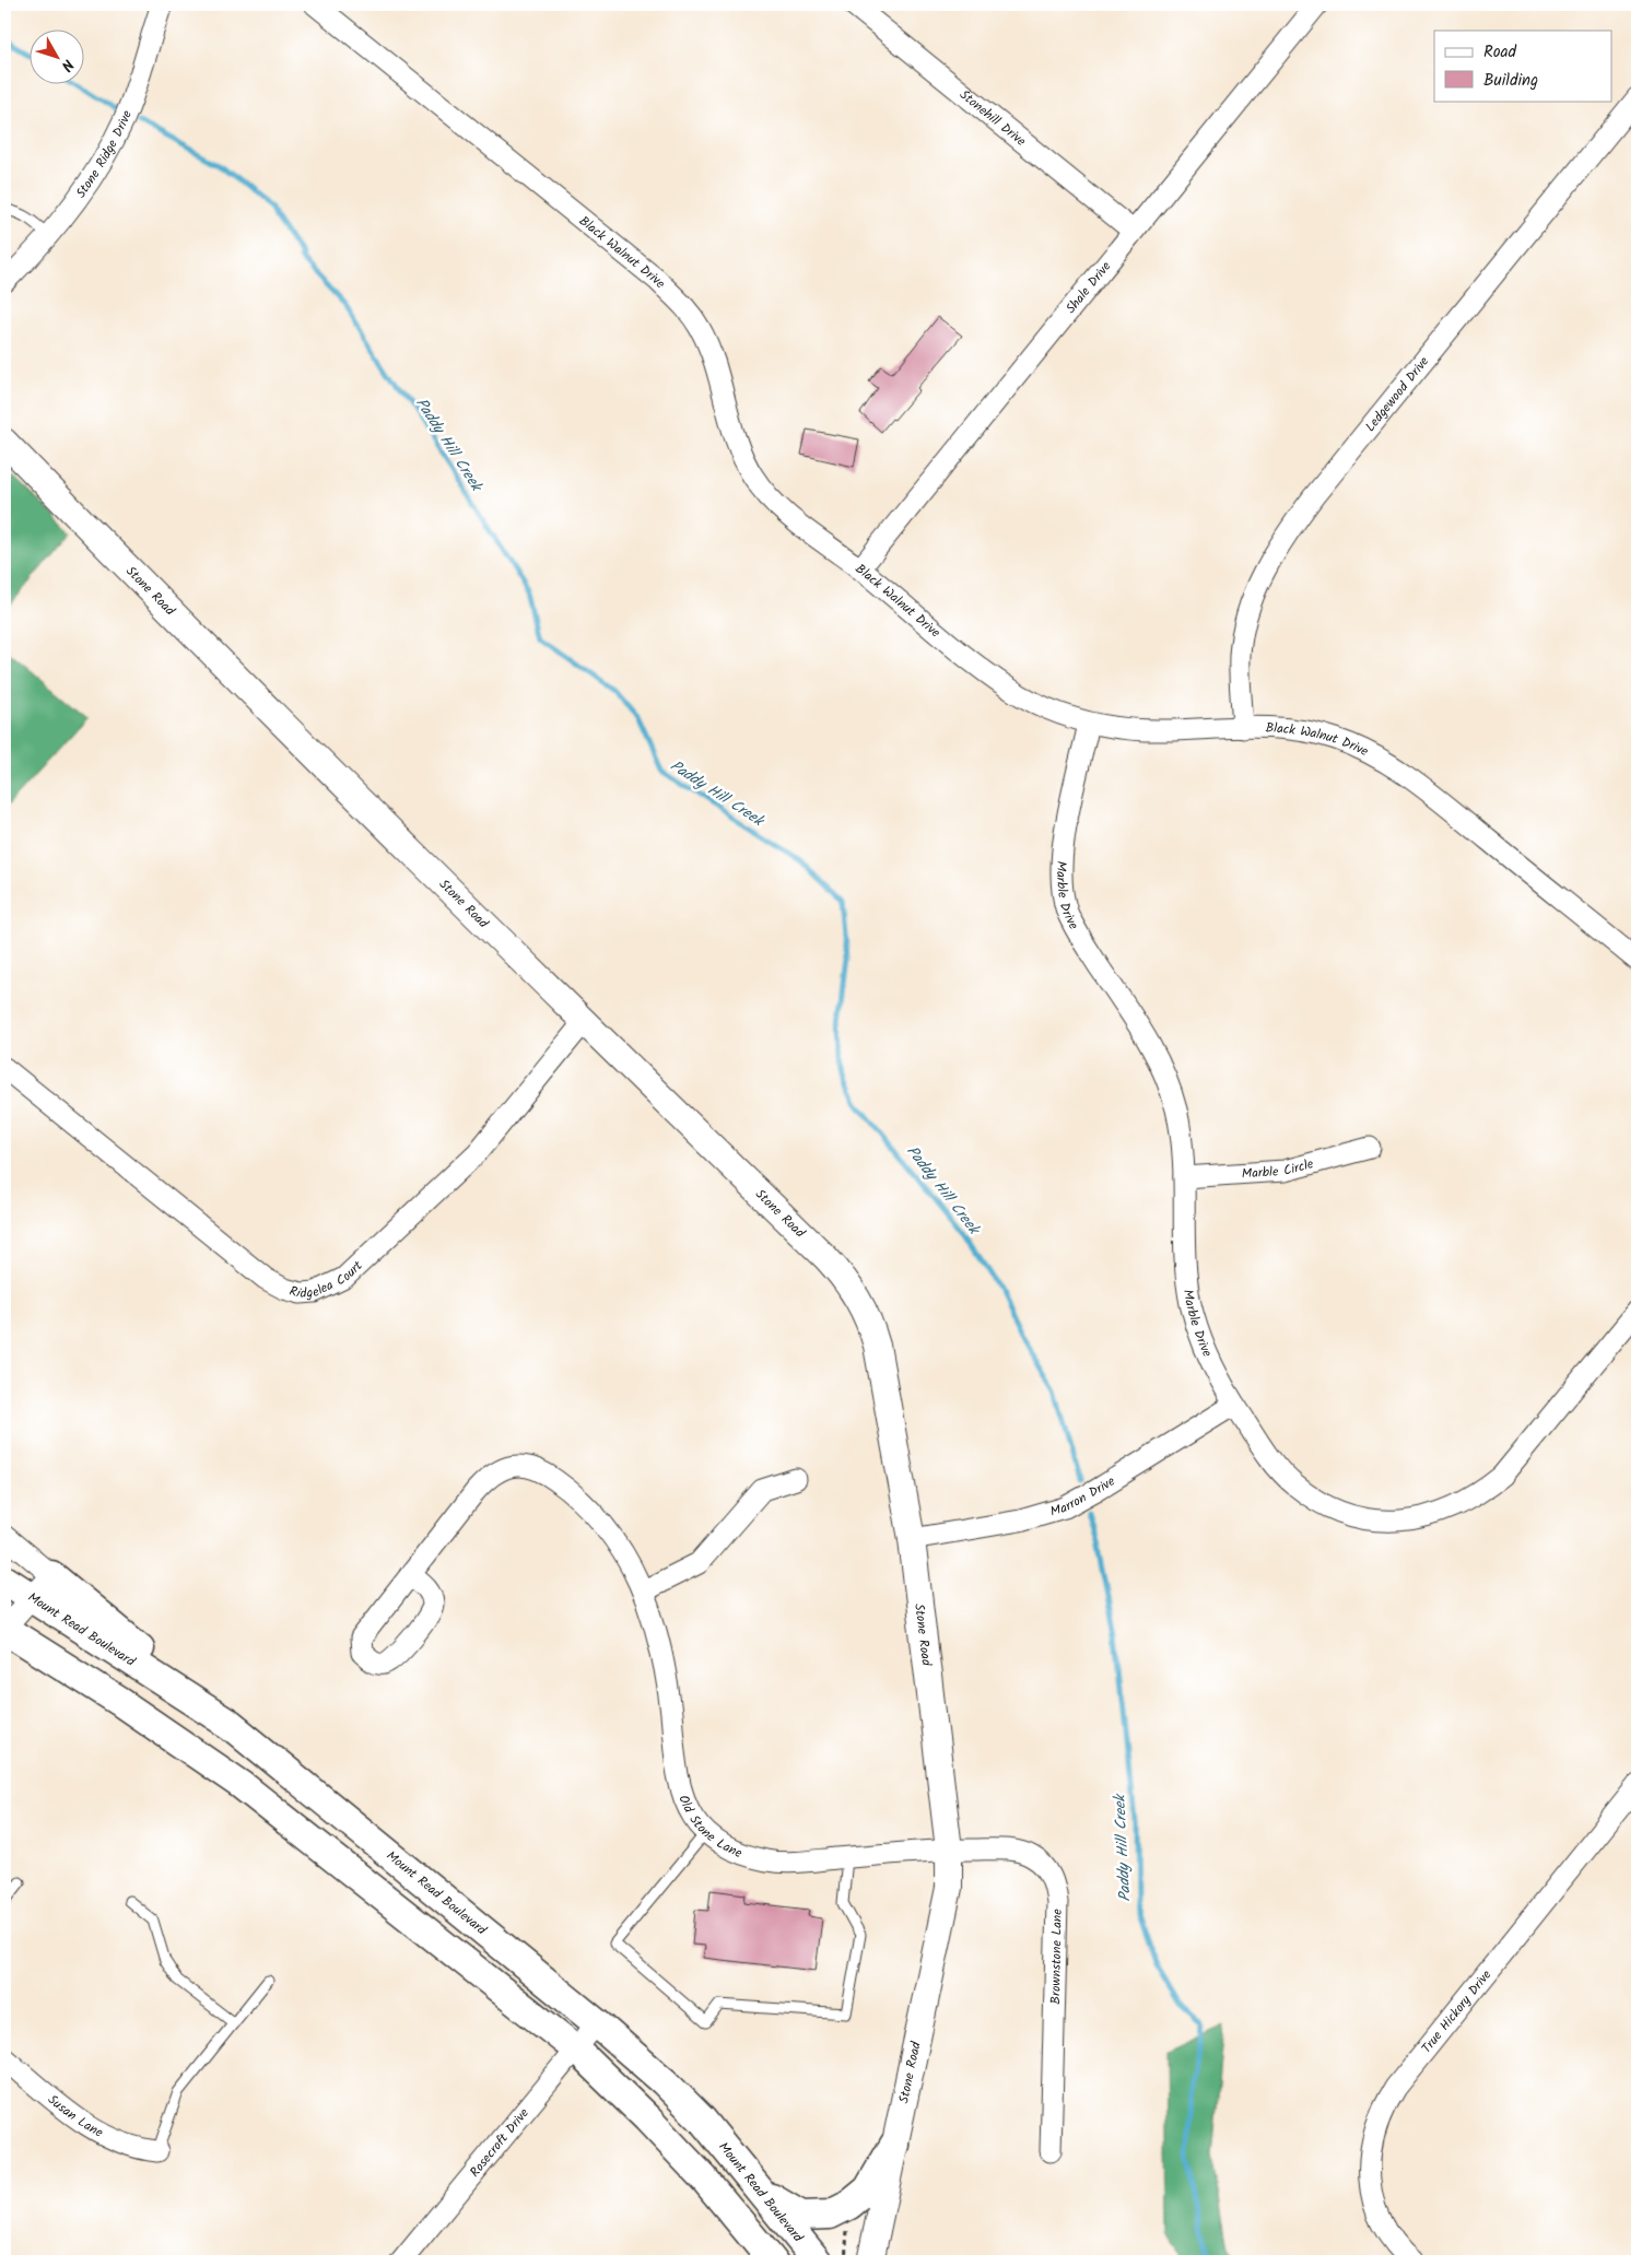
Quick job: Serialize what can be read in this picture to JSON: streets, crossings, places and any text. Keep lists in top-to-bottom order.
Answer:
{
  "streets": {
    "main road": ["Mount Read Boulevard"],
    "street": [
      "Stonehill Drive",
      "Stone Ridge Drive",
      "Black Walnut Drive",
      "Shale Drive",
      "Ledgewood Drive",
      "Stone Road",
      "Marble Drive",
      "Marble Circle",
      "Ridgelea Court",
      "Marron Drive",
      "Old Stone Lane",
      "Brownstone Lane",
      "True Hickory Drive",
      "Susan Lane",
      "Rosecroft Drive"
    ]
  },
  "crossings": [
    ["Stonehill Drive", "Shale Drive"],
    ["Black Walnut Drive", "Shale Drive"],
    ["Black Walnut Drive", "Ledgewood Drive"],
    ["Black Walnut Drive", "Marble Drive"],
    ["Stone Road", "Ridgelea Court"],
    ["Stone Road", "Marron Drive"],
    ["Stone Road", "Old Stone Lane"],
    ["Stone Road", "Brownstone Lane"],
    ["Marble Drive", "Marble Circle"],
    ["Marble Drive", "Marron Drive"],
    ["Mount Read Boulevard", "Rosecroft Drive"],
    ["Old Stone Lane", "Brownstone Lane"]
  ],
  "water": ["Paddy Hill Creek"],
  "legend": ["Road", "Building"],
  "north": "bottom right"
}
